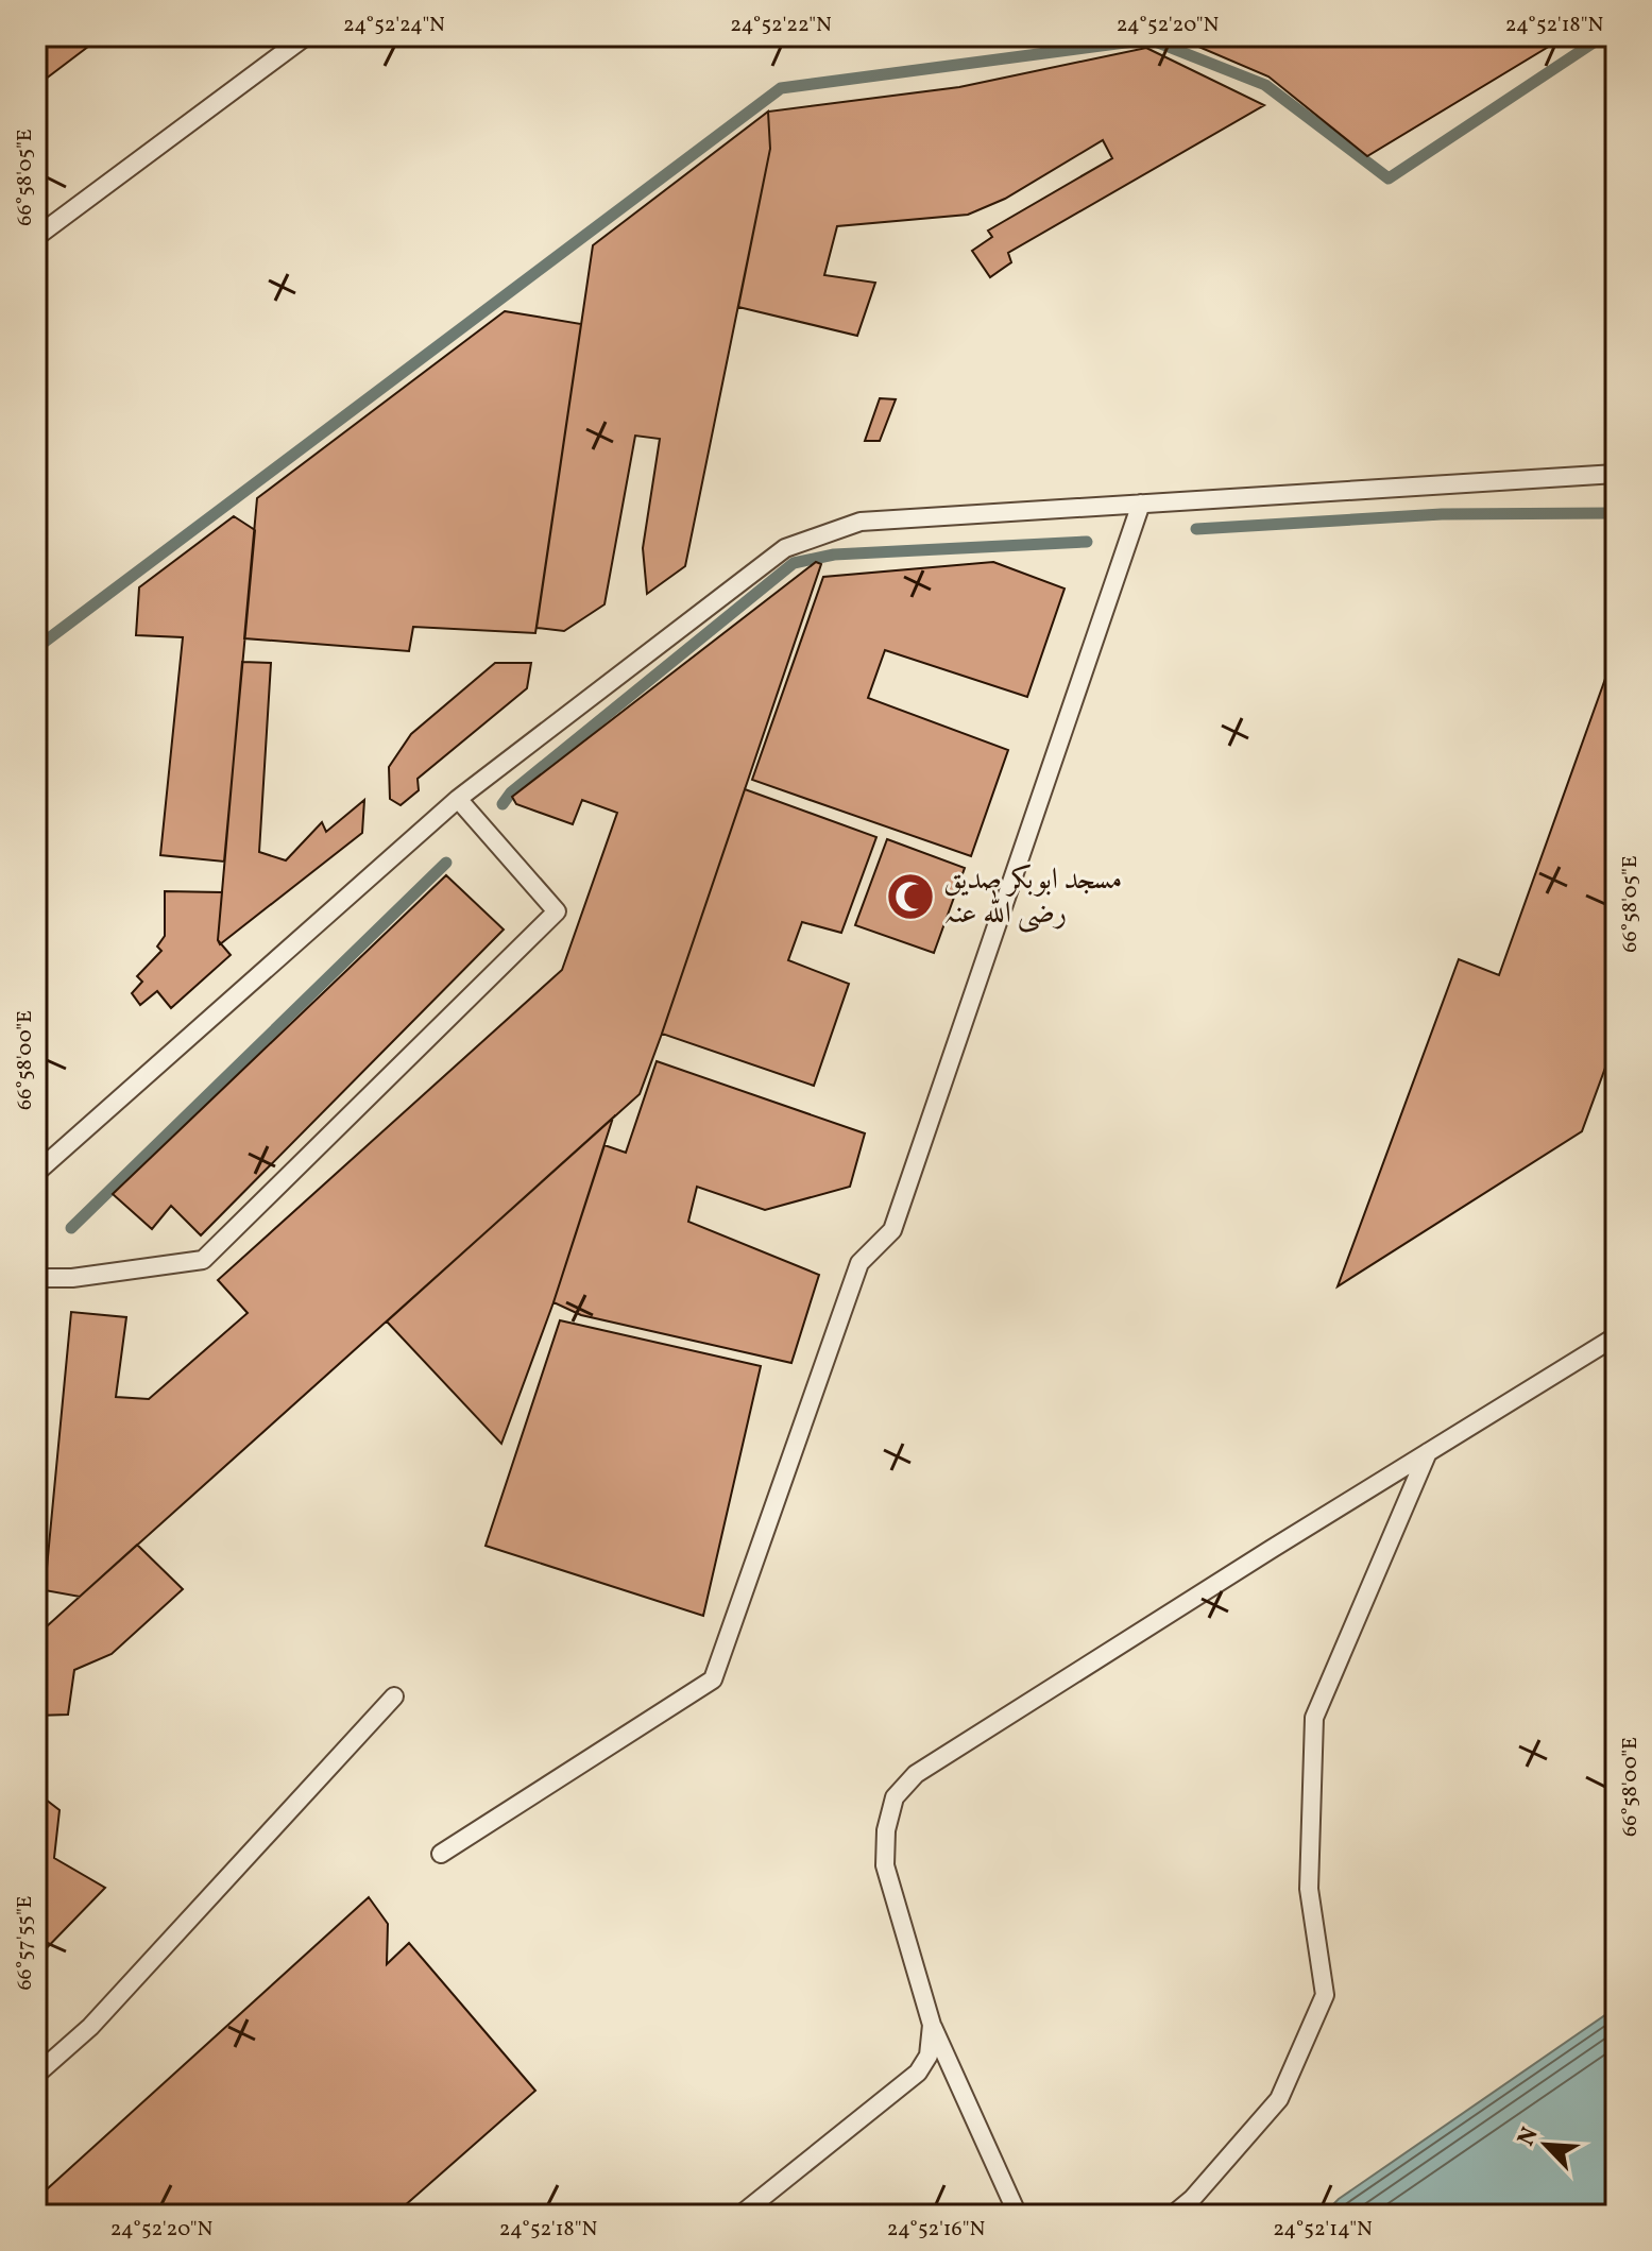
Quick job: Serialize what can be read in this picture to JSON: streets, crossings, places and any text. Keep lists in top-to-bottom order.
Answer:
{
  "places": {
    "mosque": ["مسجد ابوبکر صدیق رضی اللہ عنہ"]
  },
  "north": "top left",
  "coordinates": [
    "24°52'24\"N",
    "24°52'22\"N",
    "24°52'20\"N",
    "24°52'18\"N",
    "66°58'05\"E",
    "66°58'00\"E",
    "66°57'55\"E",
    "24°52'16\"N",
    "24°52'14\"N"
  ]
}
